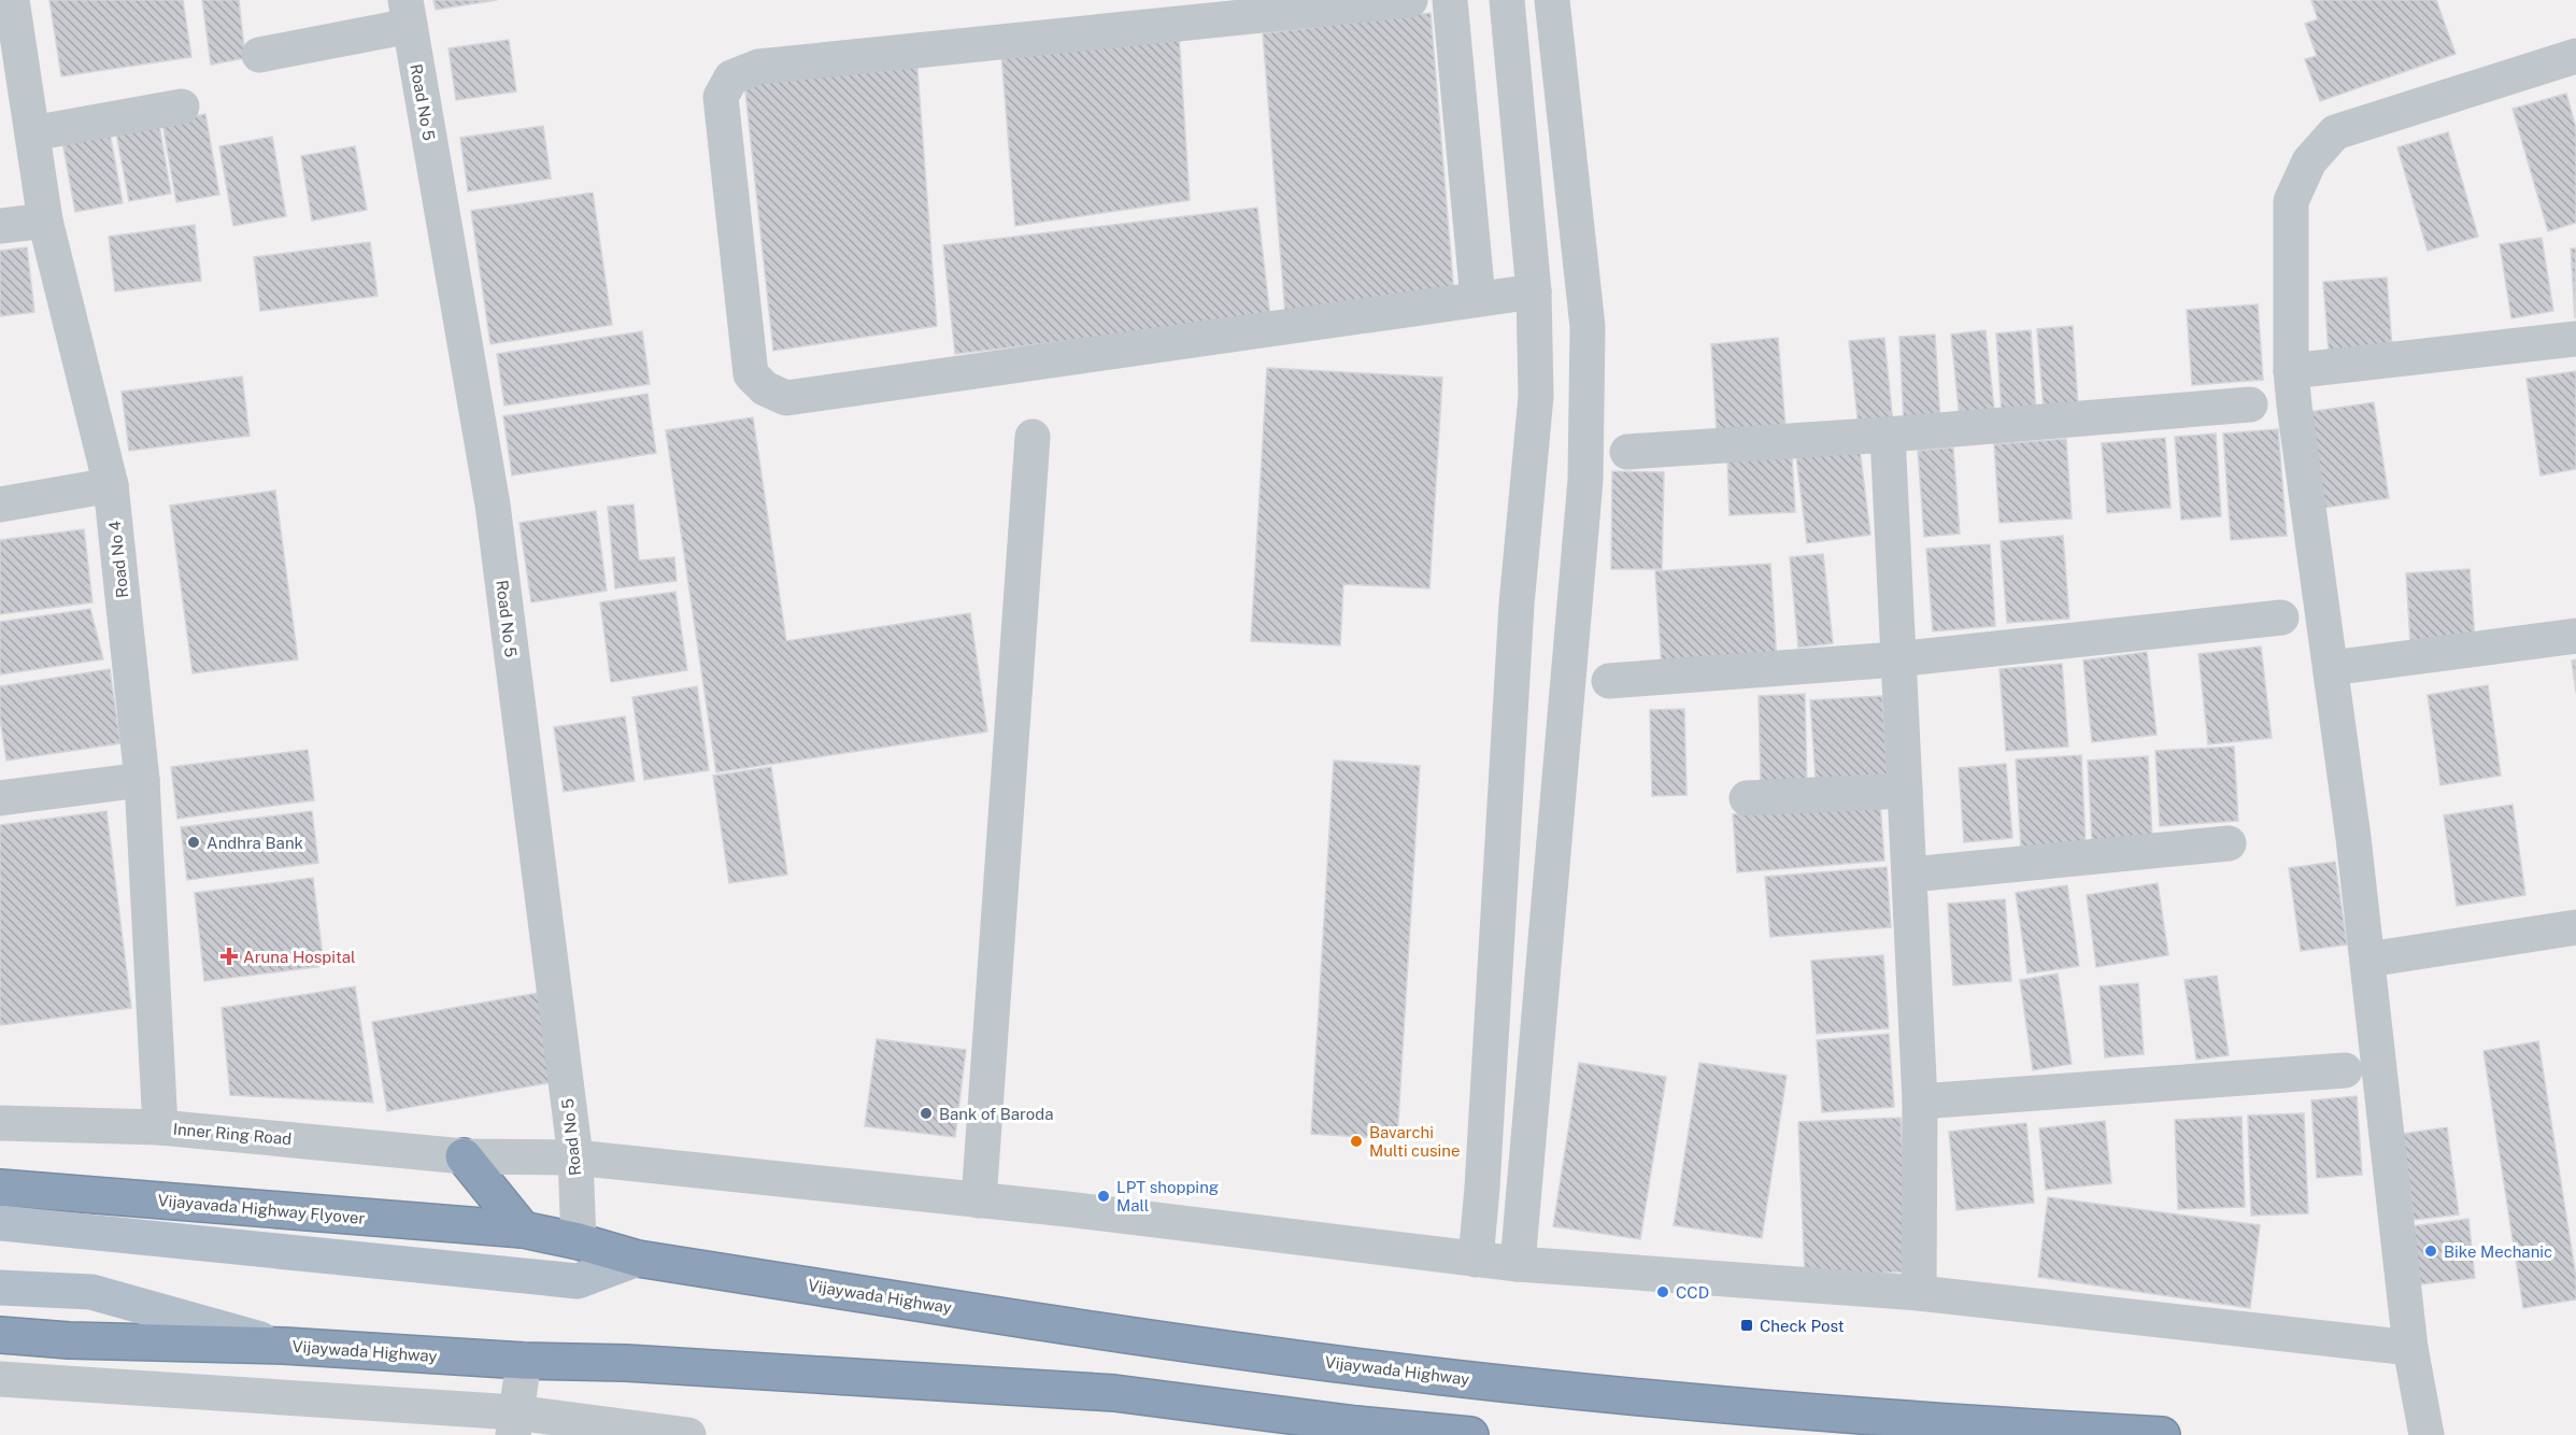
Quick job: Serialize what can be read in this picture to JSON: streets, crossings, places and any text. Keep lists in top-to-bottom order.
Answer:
{
  "streets": {
    "highway": ["Vijayavada Highway Flyover", "Vijaywada Highway"],
    "street": ["Road No 5", "Road No 4", "Inner Ring Road"]
  },
  "crossings": [
    ["Road No 5", "Inner Ring Road"],
    ["Road No 5", "Vijaywada Highway"],
    ["Road No 4", "Inner Ring Road"],
    ["Vijayavada Highway Flyover", "Vijaywada Highway"]
  ],
  "places": {
    "other": [
      "Andhra Bank",
      "Bank of Baroda",
      "Bavarchi Multi cusine",
      "LPT shopping Mall",
      "Bike Mechanic",
      "CCD"
    ],
    "health": ["Aruna Hospital"],
    "transit": ["Check Post"]
  }
}
